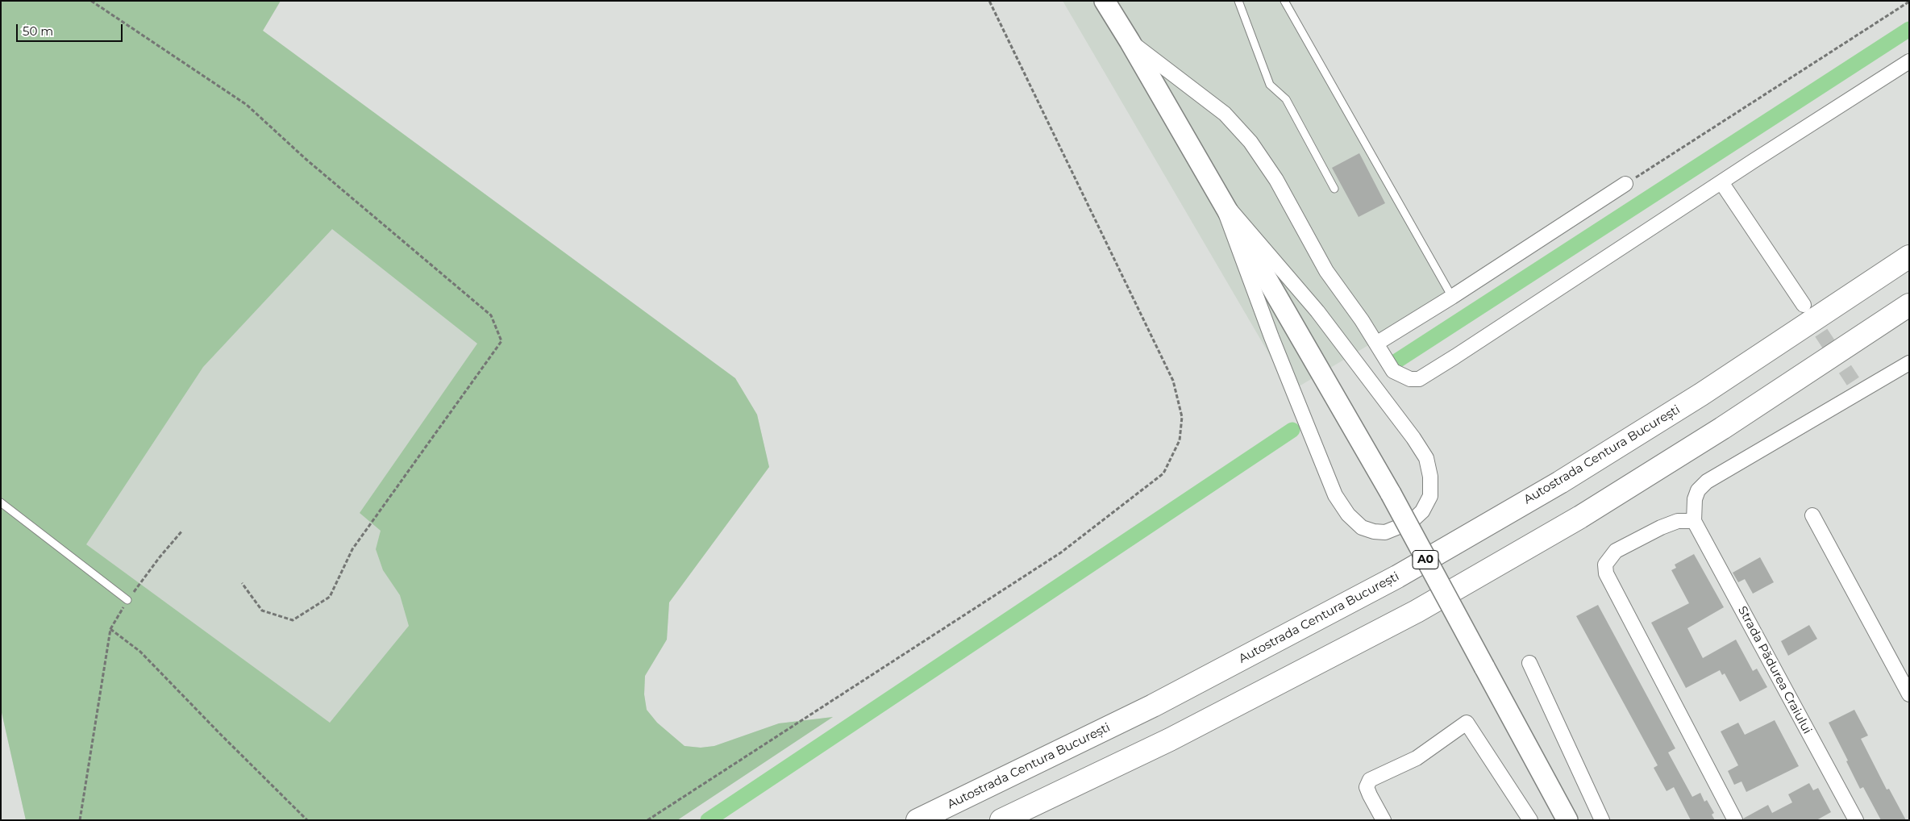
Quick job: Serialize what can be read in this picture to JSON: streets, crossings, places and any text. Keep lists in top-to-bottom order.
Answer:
{
  "streets": {
    "highway": ["Autostrada Centura București", "A0"],
    "street": ["Strada Pădurea Craiului"]
  },
  "scale_bar": "50 m"
}
